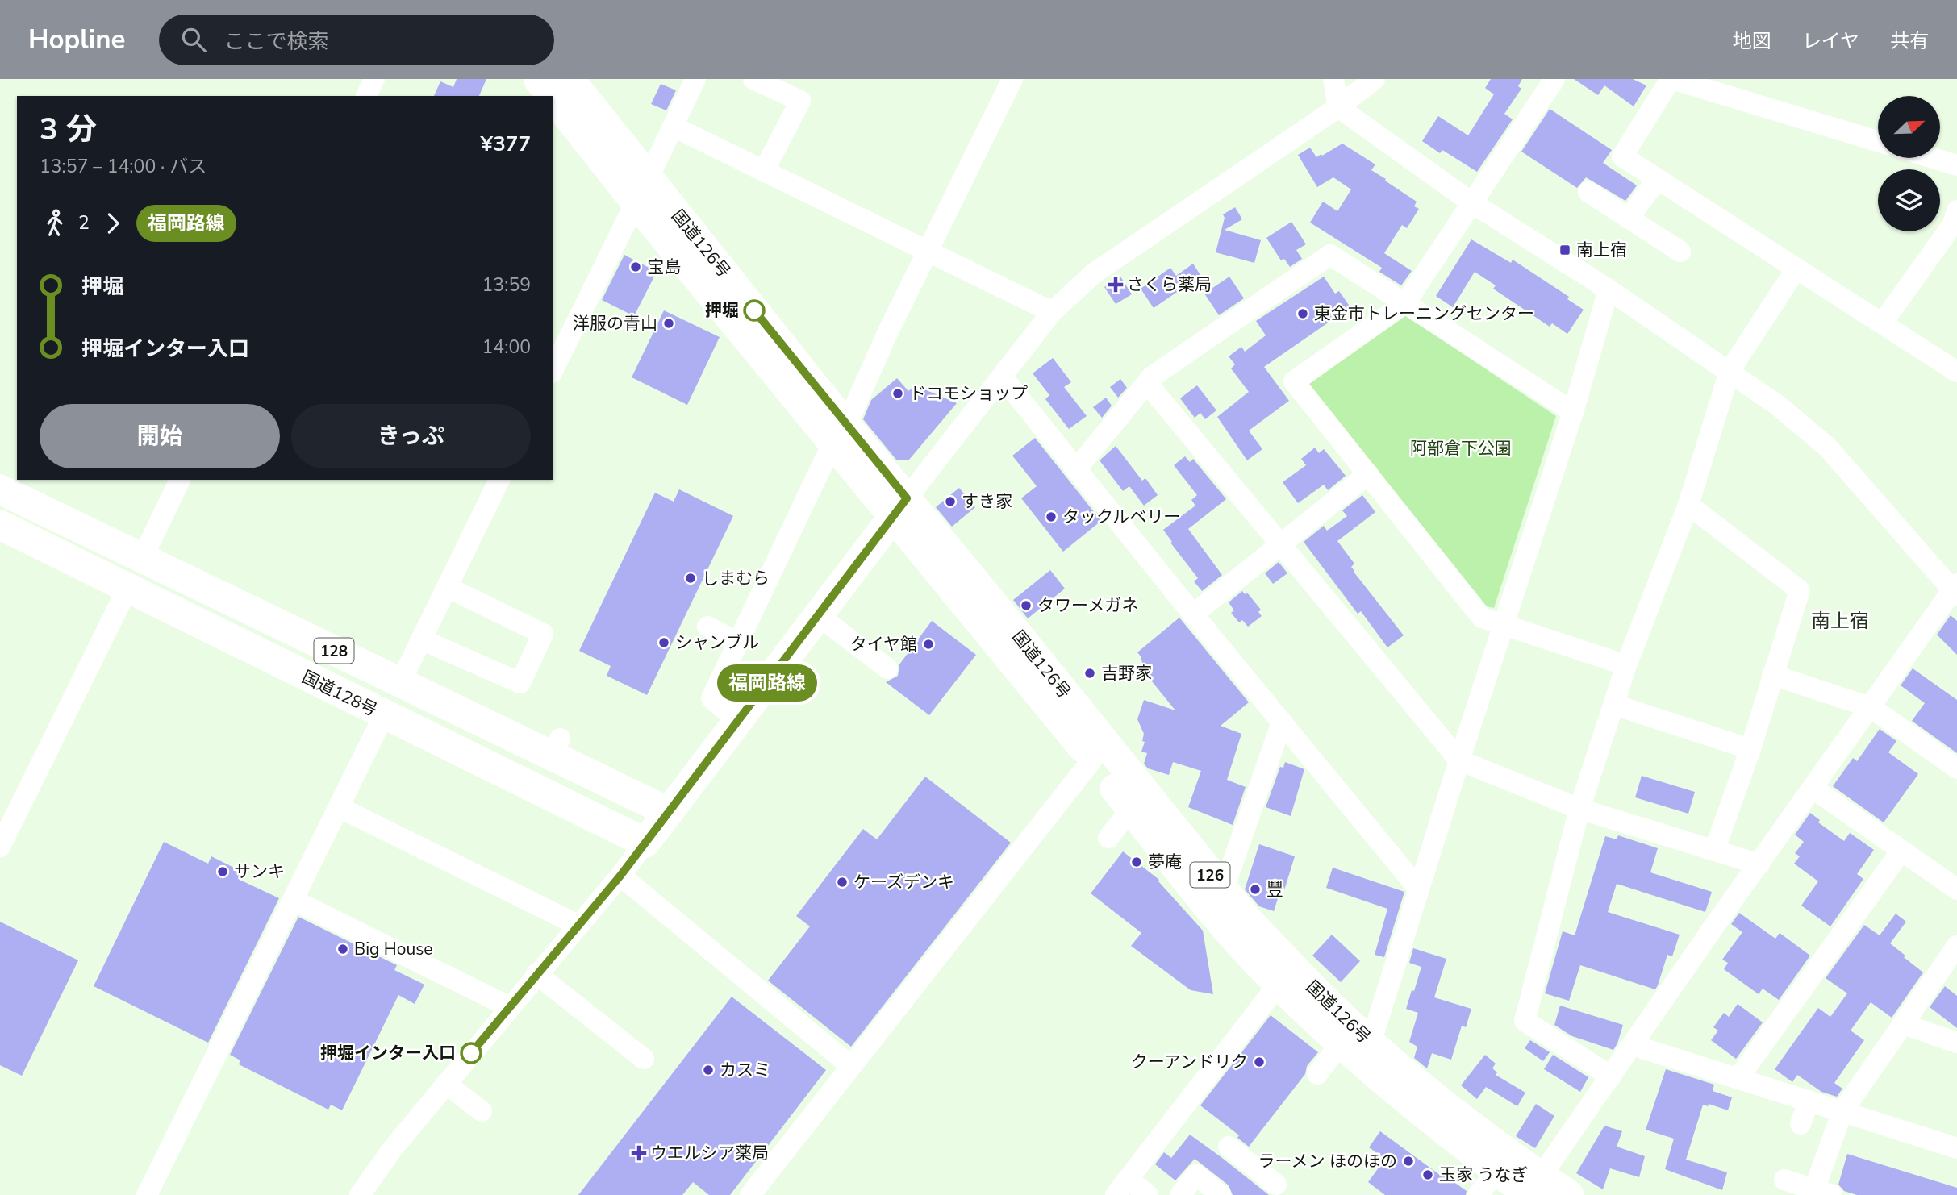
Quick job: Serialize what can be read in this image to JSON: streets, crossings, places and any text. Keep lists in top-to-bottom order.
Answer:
{
  "streets": {
    "highway": [
      "国道126号",
      "128",
      "国道128号",
      "126"
    ]
  },
  "districts": ["南上宿"],
  "parks": ["阿部倉下公園"],
  "places": {
    "transit": ["南上宿"],
    "other": [
      "宝島",
      "押堀",
      "東金市トレーニングセンター",
      "洋服の青山",
      "ドコモショップ",
      "すき家",
      "タックルベリー",
      "しまむら",
      "タワーメガネ",
      "シャンブル",
      "タイヤ館",
      "吉野家",
      "夢庵",
      "サンキ",
      "ケーズデンキ",
      "豐",
      "Big House",
      "押堀インター入口",
      "クーアンドリク",
      "カスミ",
      "ラーメン ほのほの",
      "玉家 うなぎ"
    ],
    "health": ["さくら薬局", "ウエルシア薬局"]
  },
  "lines": ["bus line 福岡路線"],
  "north": "top right",
  "page": {
    "header": "Hopline",
    "search": "ここで検索",
    "nav": ["地図", "レイヤ", "共有"],
    "on_map": "福岡路線",
    "heading": ["3 分", "13:57 – 14:00 · バス", "¥377"],
    "legs": ["2", "福岡路線"],
    "list": [
      {
        "name": "押堀",
        "value": "13:59"
      },
      {
        "name": "押堀インター入口",
        "value": "14:00"
      }
    ],
    "buttons": ["開始", "きっぷ"]
  }
}
